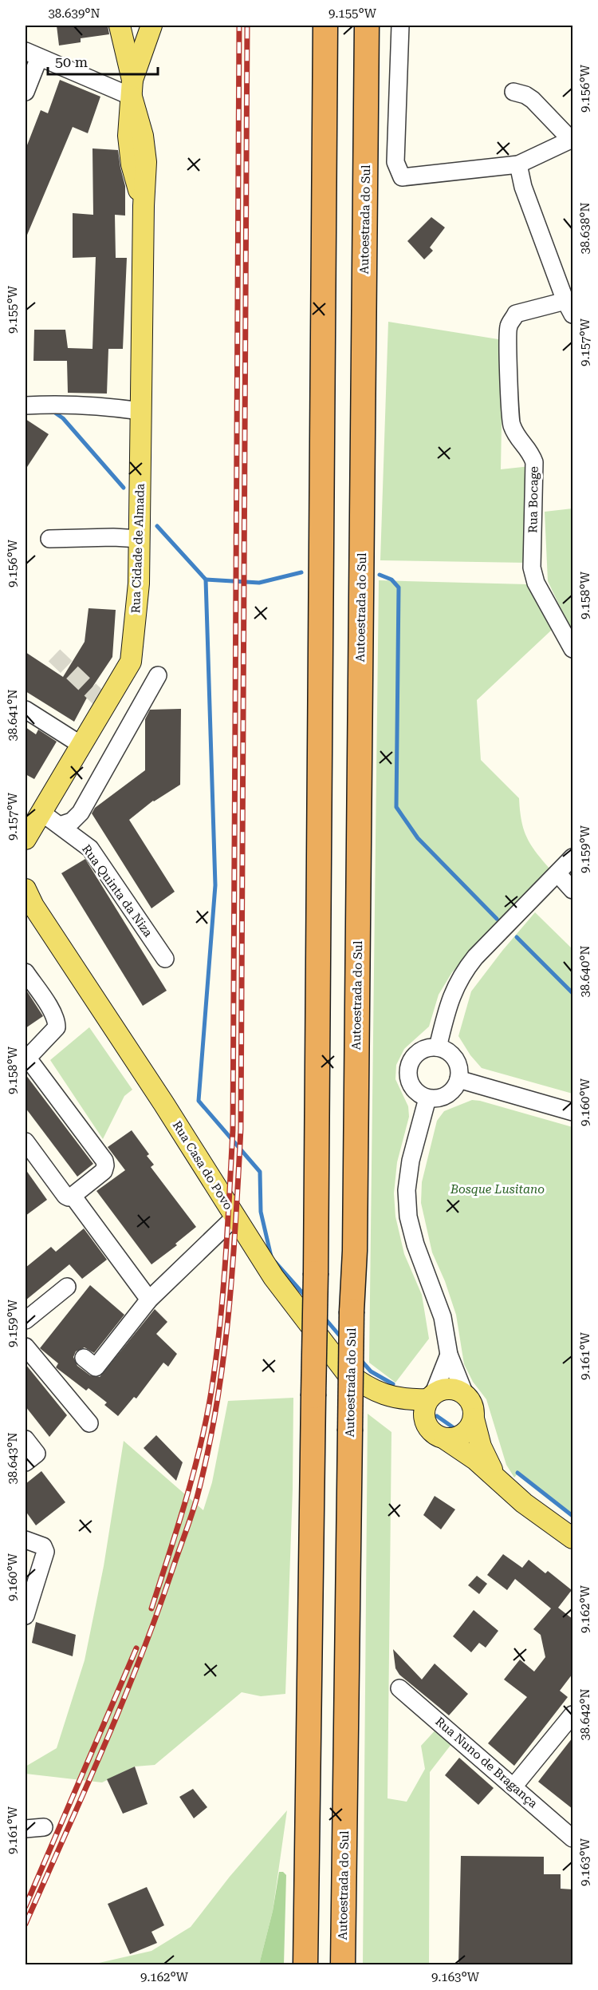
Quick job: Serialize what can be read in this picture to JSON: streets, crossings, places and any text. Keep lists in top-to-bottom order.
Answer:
{
  "streets": {
    "highway": ["Autoestrada do Sul"],
    "main road": ["Rua Cidade de Almada", "Rua Casa do Povo"],
    "street": ["Rua Bocage", "Rua Quinta da Niza", "Rua Nuno de Bragança"]
  },
  "crossings": [
    ["Rua Cidade de Almada", "Rua Quinta da Niza"]
  ],
  "parks": ["Bosque Lusitano"],
  "scale_bar": "50 m",
  "coordinates": [
    "38.639°N",
    "9.155°W",
    "9.156°W",
    "38.638°N",
    "9.157°W",
    "9.158°W",
    "38.641°N",
    "9.159°W",
    "38.640°N",
    "9.160°W",
    "9.161°W",
    "38.643°N",
    "9.162°W",
    "38.642°N",
    "9.163°W"
  ]
}
